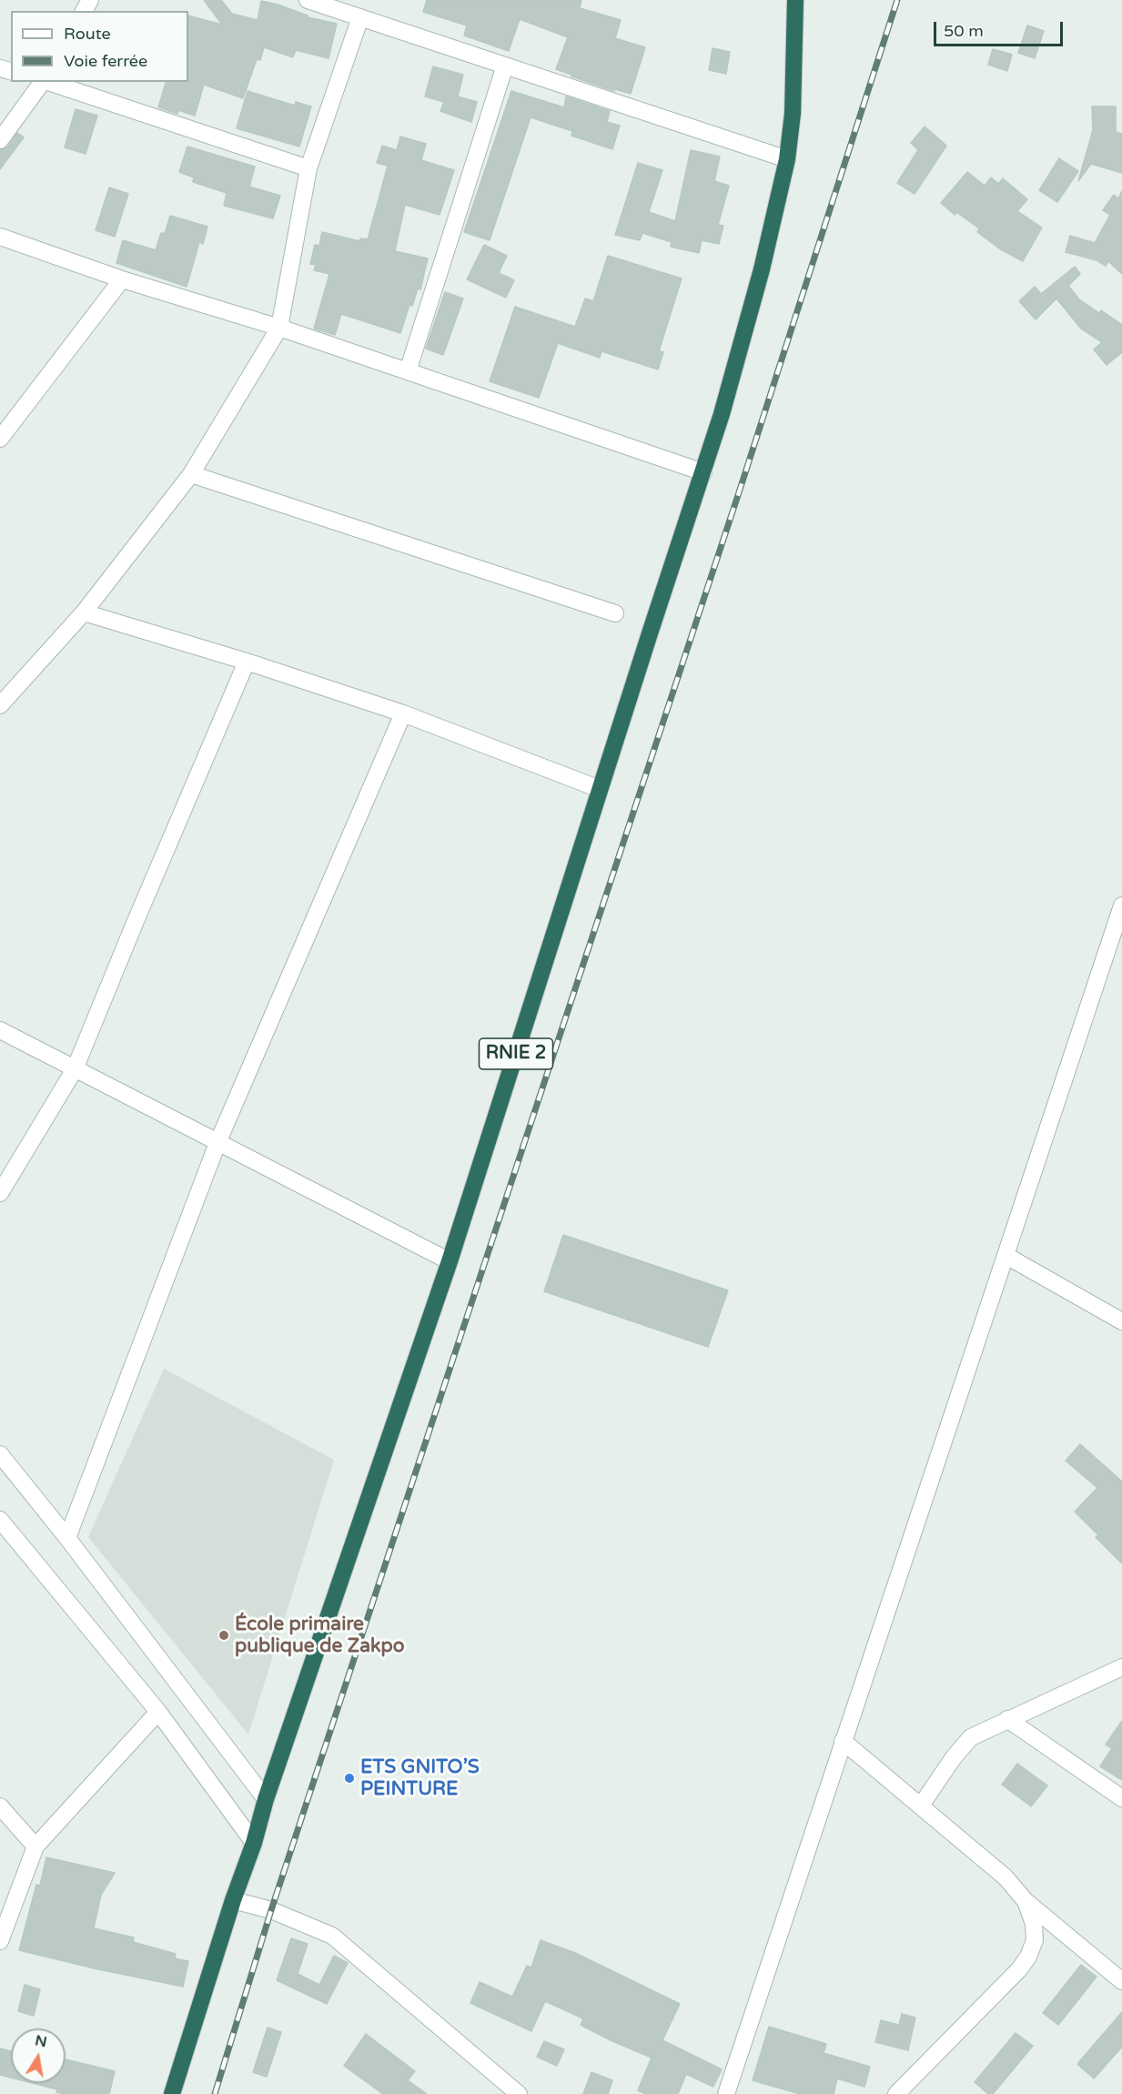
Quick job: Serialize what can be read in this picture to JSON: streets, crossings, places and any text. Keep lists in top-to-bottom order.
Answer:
{
  "streets": {
    "highway": ["RNIE 2"]
  },
  "places": ["École primaire publique de Zakpo", "ETS GNITO’S PEINTURE"],
  "legend": ["Route", "Voie ferrée"],
  "scale_bar": "50 m",
  "north": "top"
}
